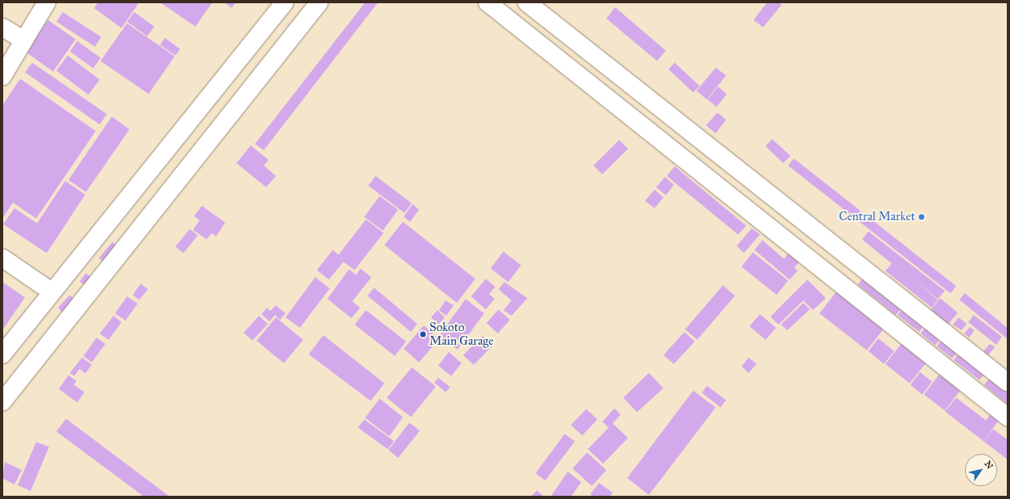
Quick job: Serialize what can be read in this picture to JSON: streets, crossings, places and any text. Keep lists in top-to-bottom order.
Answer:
{
  "places": ["Central Market", "Sokoto Main Garage"],
  "north": "top right"
}
